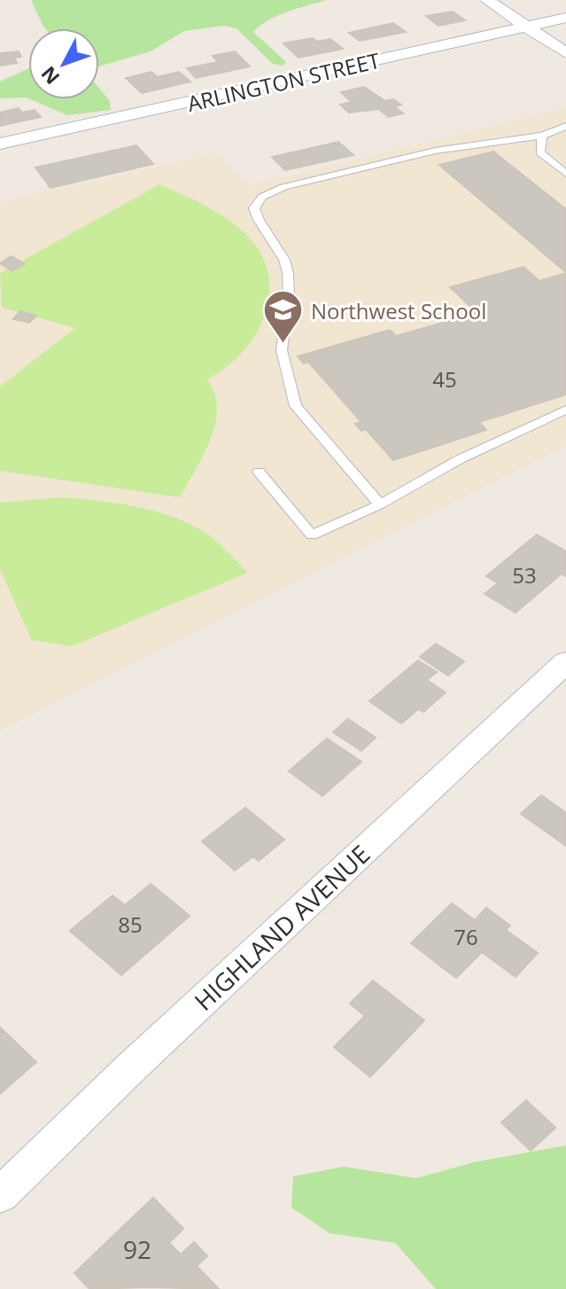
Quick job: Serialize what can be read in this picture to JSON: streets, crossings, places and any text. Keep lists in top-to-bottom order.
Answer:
{
  "streets": {
    "street": ["ARLINGTON STREET", "HIGHLAND AVENUE"]
  },
  "places": {
    "school or university": ["Northwest School"]
  },
  "house_numbers": [
    "45",
    "53",
    "85",
    "76",
    "92"
  ],
  "north": "bottom left"
}
